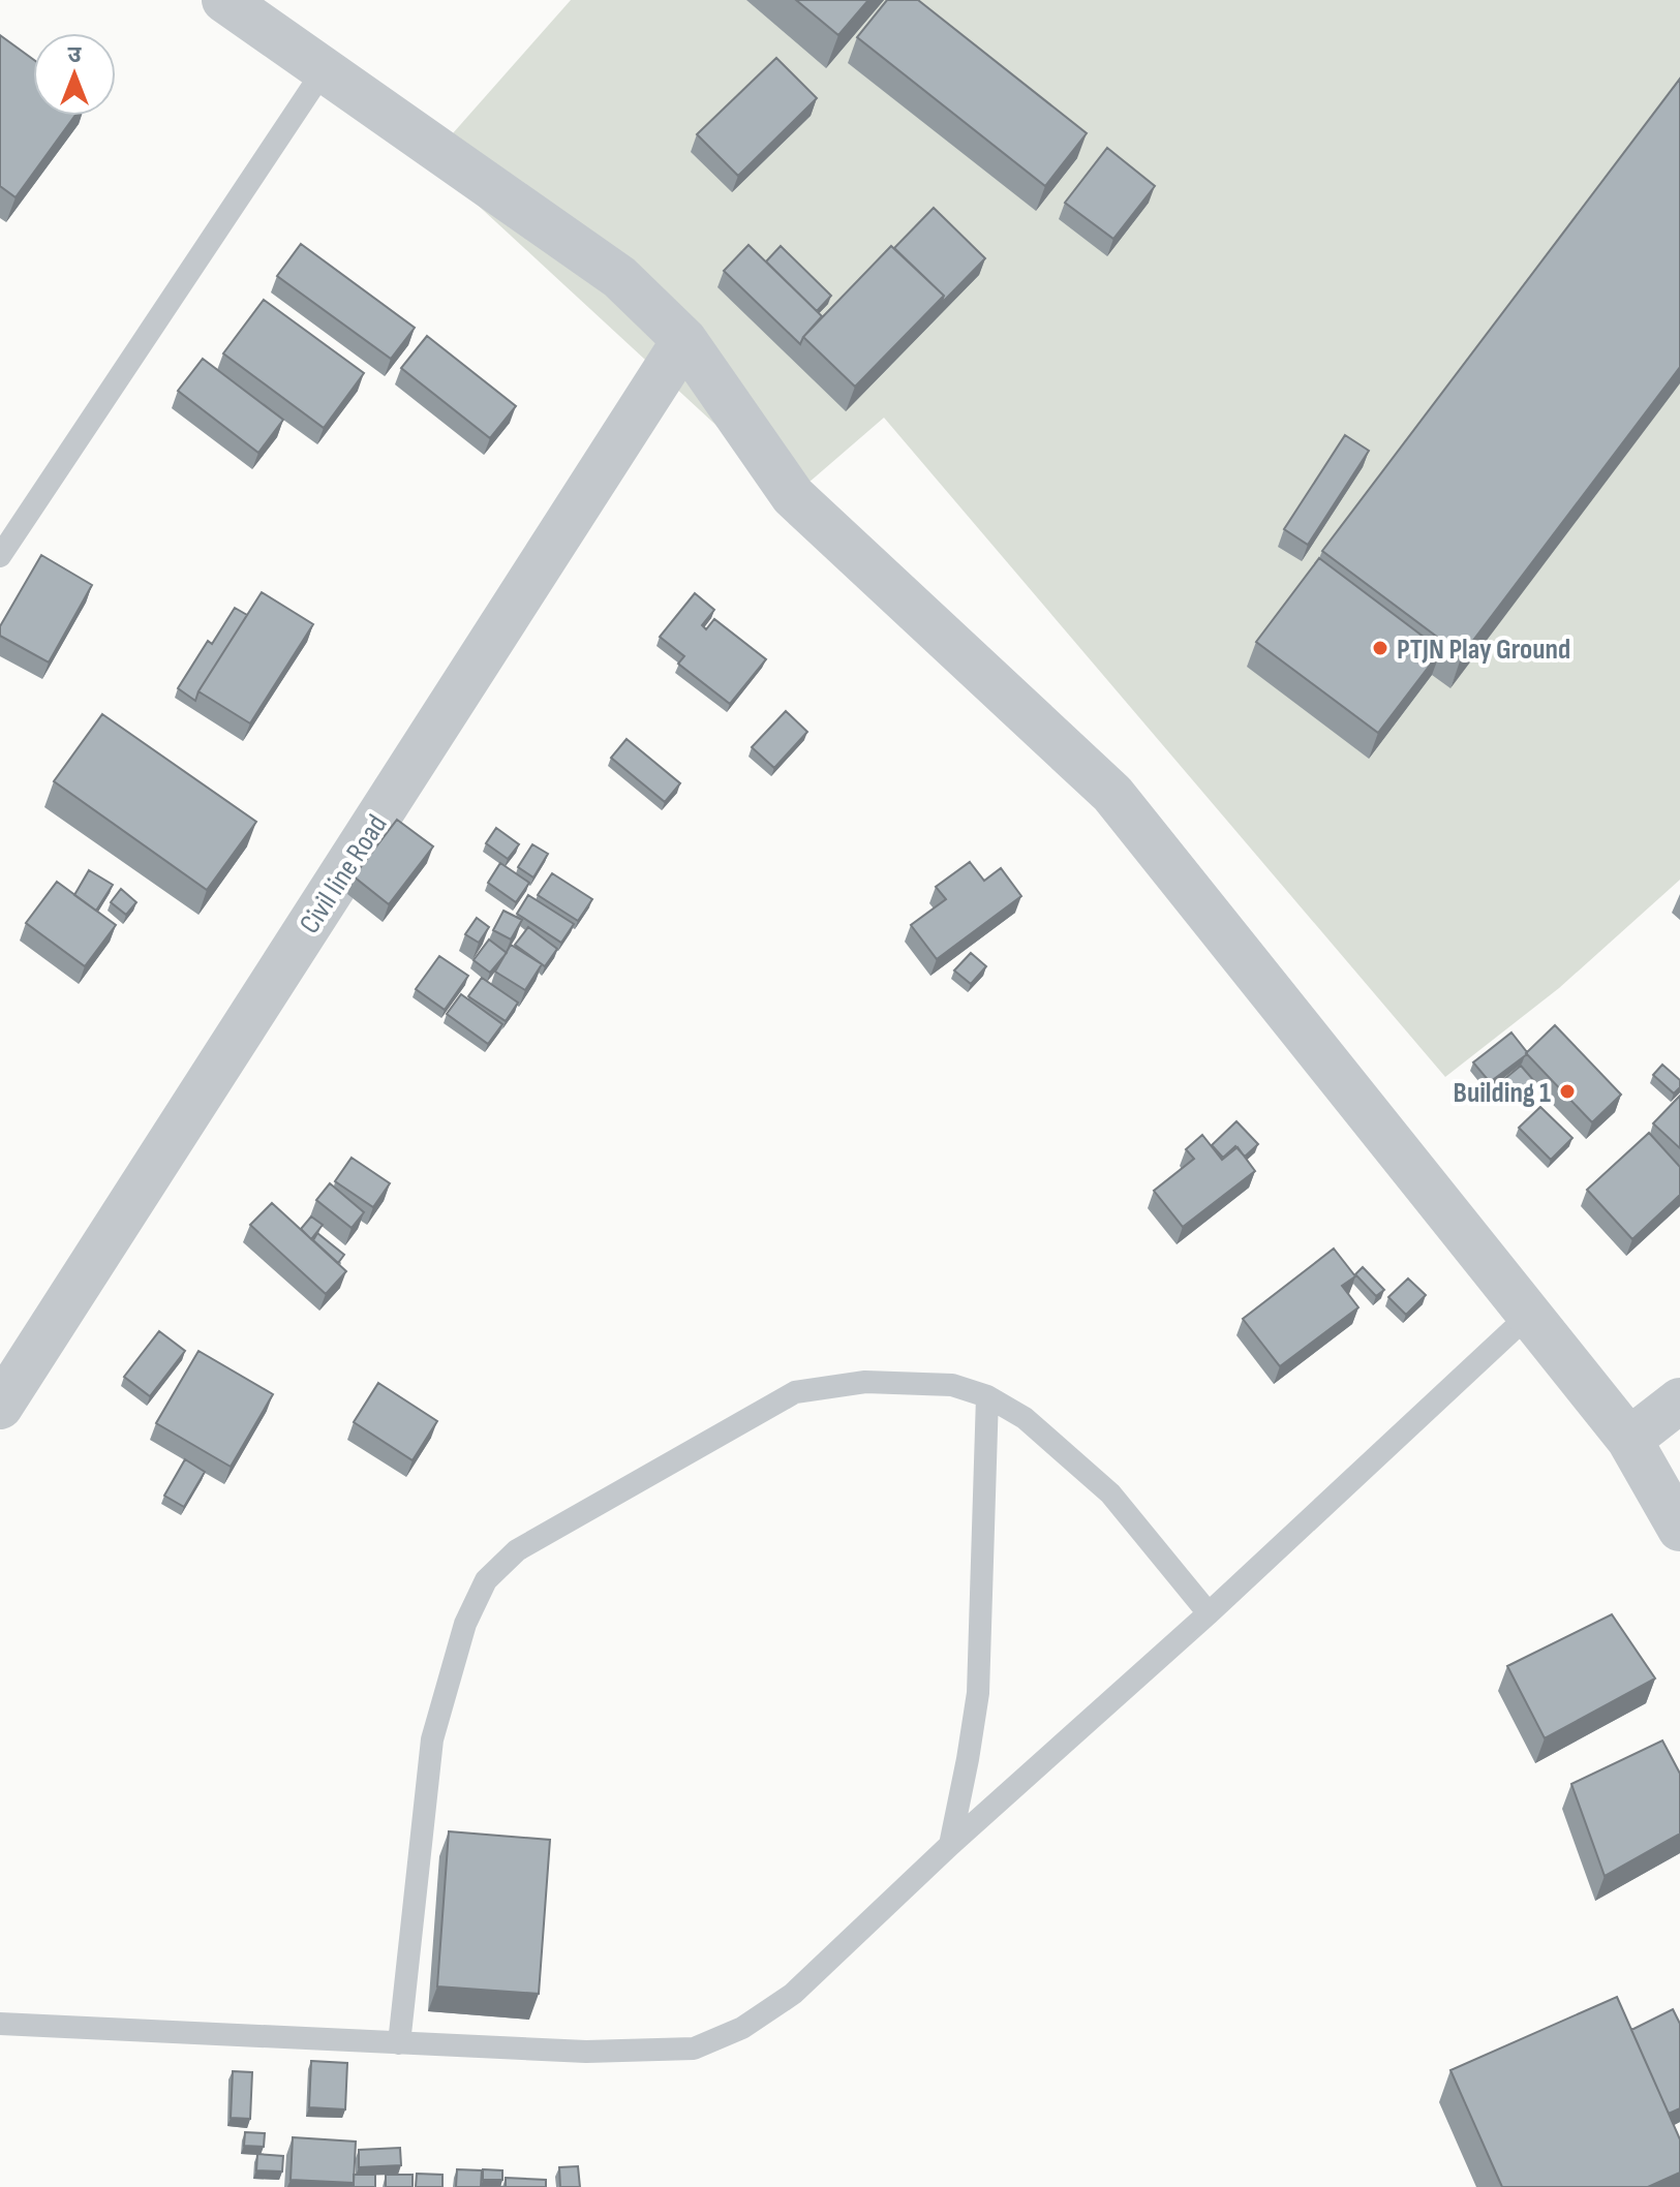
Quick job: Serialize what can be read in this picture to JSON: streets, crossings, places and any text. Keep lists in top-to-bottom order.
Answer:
{
  "streets": {
    "street": ["Civil line Road"]
  },
  "places": ["PTJN Play Ground", "Building 1"],
  "north": "top"
}
